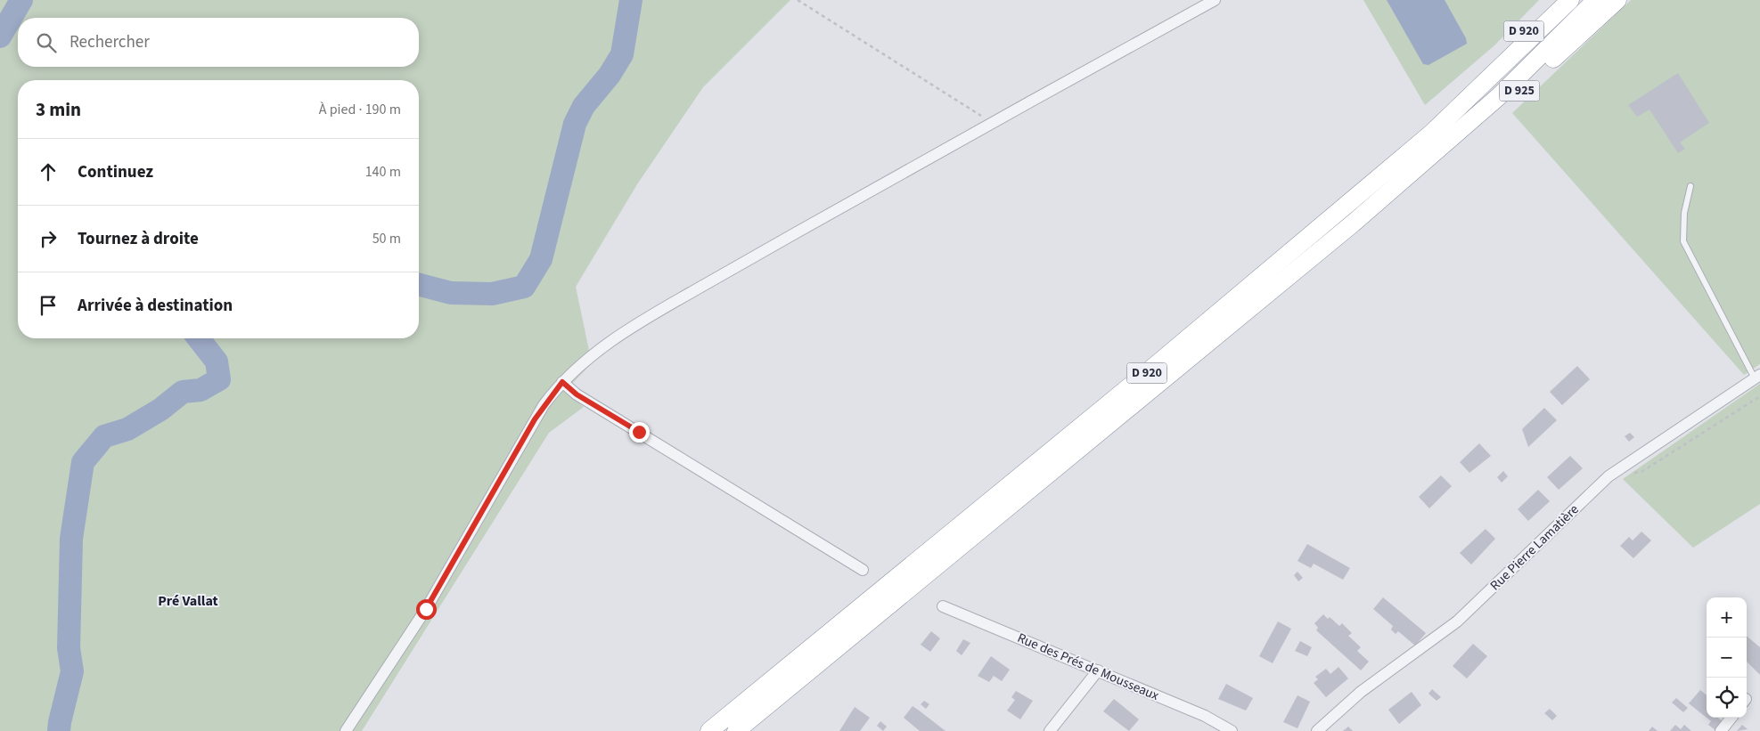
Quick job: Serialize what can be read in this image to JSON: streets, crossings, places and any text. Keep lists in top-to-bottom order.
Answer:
{
  "streets": {
    "highway": ["D 920", "D 925"],
    "street": ["Rue Pierre Lamatière", "Rue des Prés de Mousseaux"]
  },
  "crossings": [
    ["D 920", "D 925"]
  ],
  "districts": ["Pré Vallat"],
  "page": {
    "search": "Rechercher",
    "heading": ["3 min", "À pied · 190 m"],
    "list": [
      ["Continuez", "140 m"],
      ["Tournez à droite", "50 m"],
      "Arrivée à destination"
    ],
    "map_buttons": ["+", "−"]
  }
}
